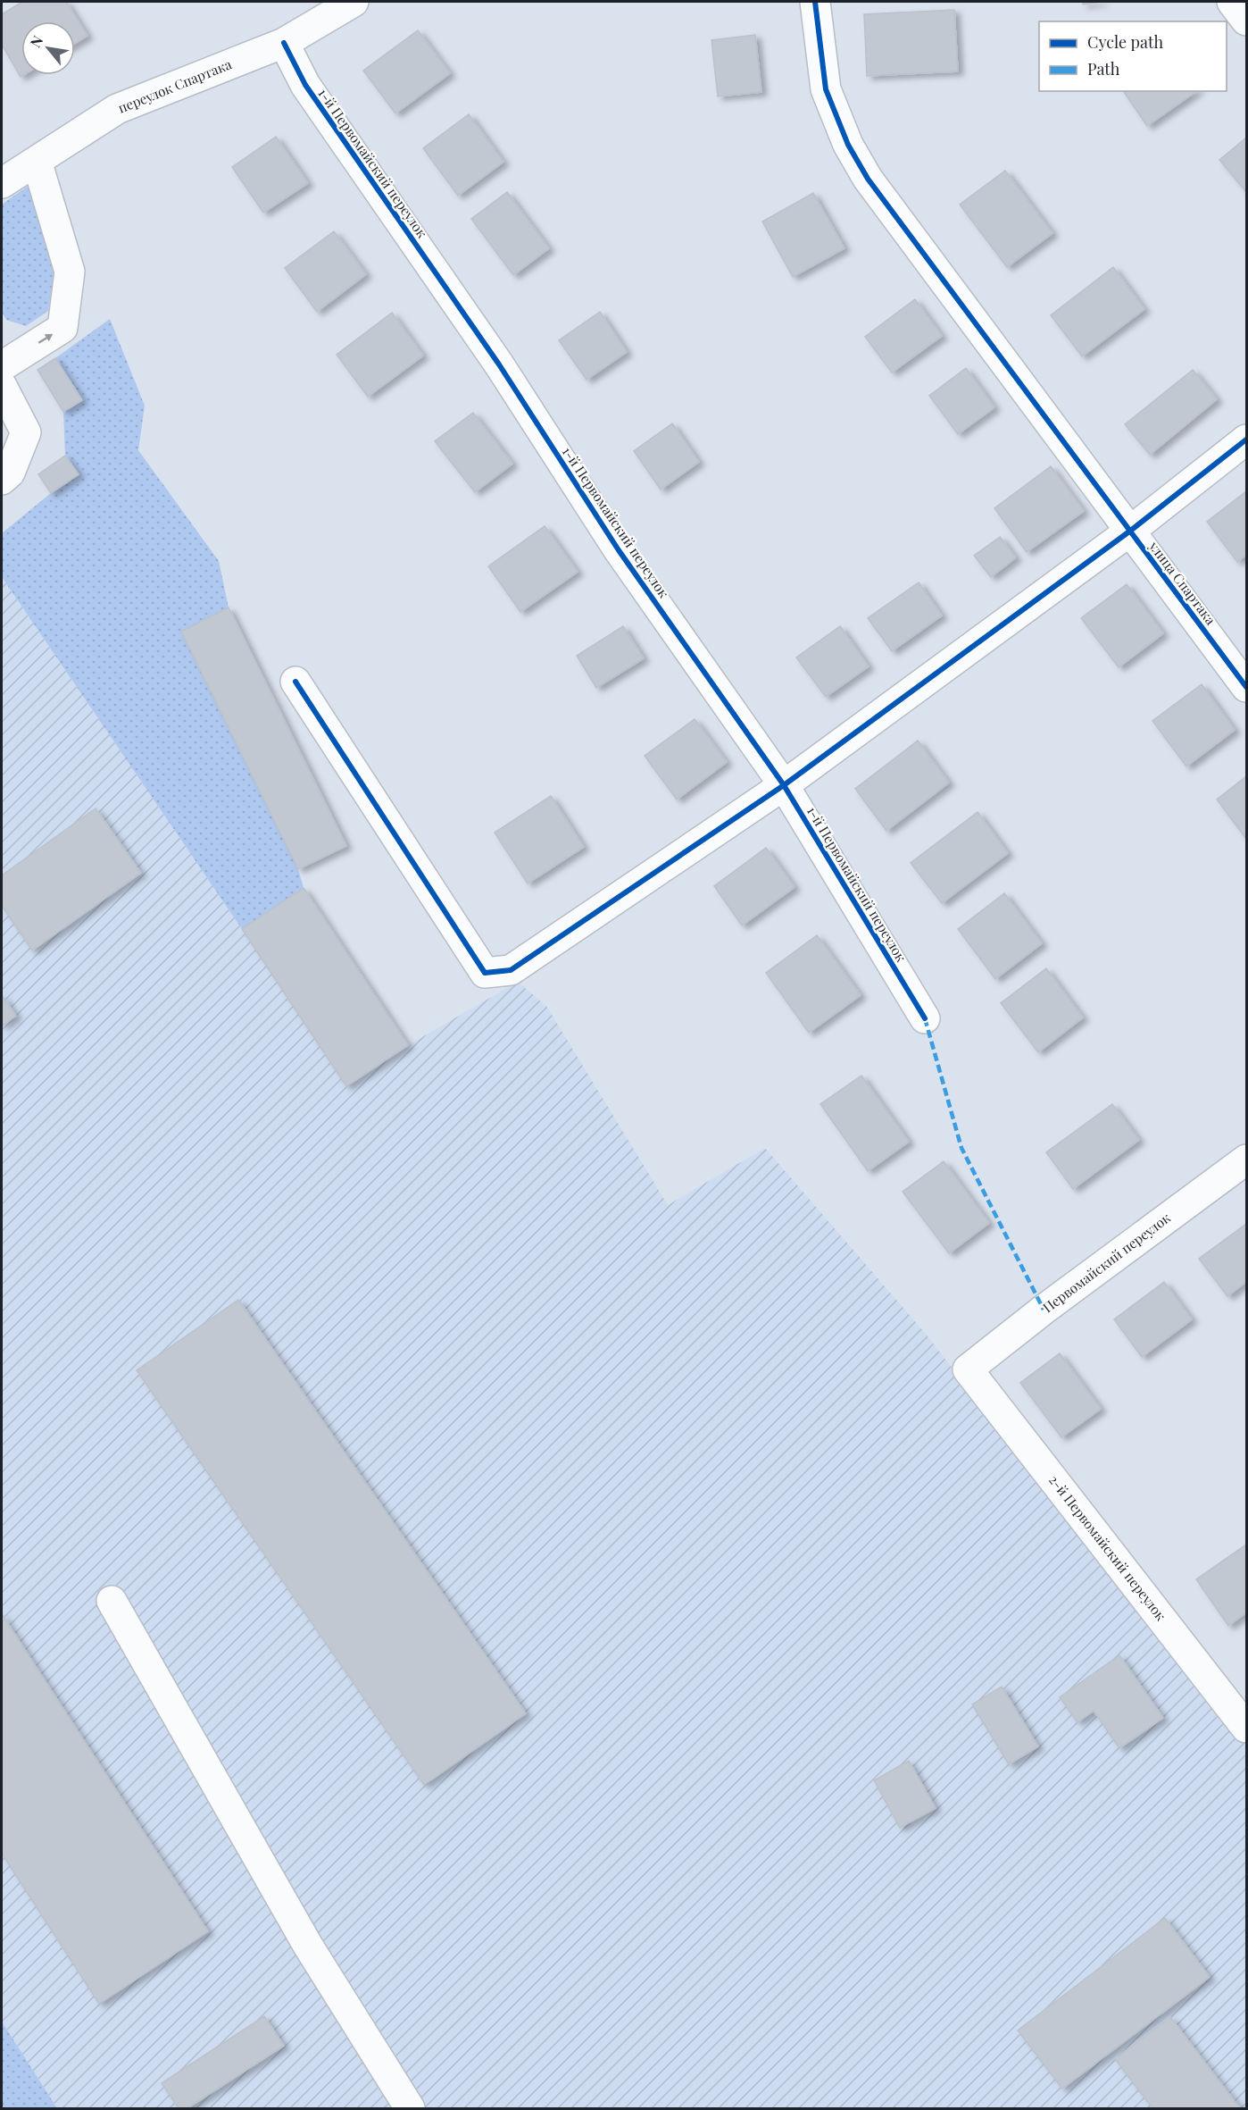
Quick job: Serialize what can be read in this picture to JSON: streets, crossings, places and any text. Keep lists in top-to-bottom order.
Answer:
{
  "streets": {
    "street": [
      "переулок Спартака",
      "1-й Первомайский переулок",
      "улица Спартака",
      "Первомайский переулок",
      "2-й Первомайский переулок"
    ]
  },
  "crossings": [
    ["переулок Спартака", "1-й Первомайский переулок"],
    ["Первомайский переулок", "2-й Первомайский переулок"]
  ],
  "legend": ["Cycle path", "Path"],
  "north": "top left"
}
